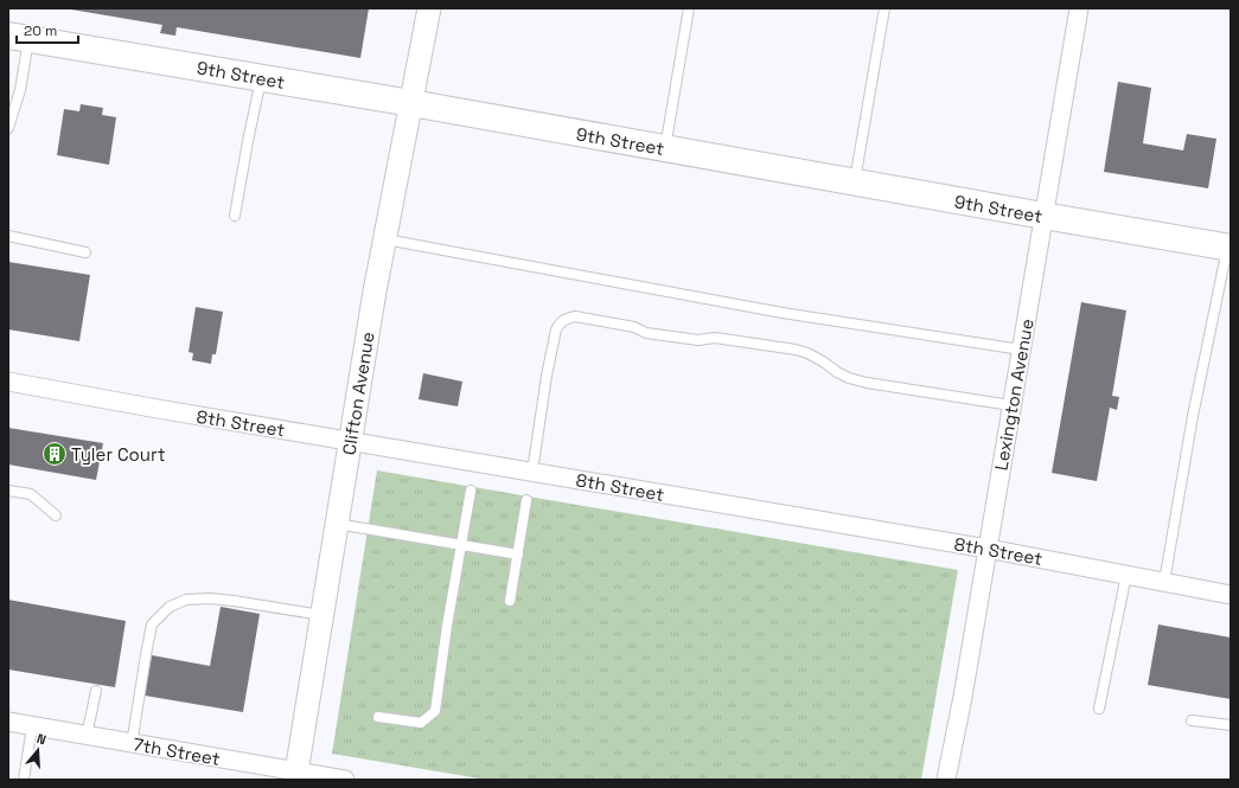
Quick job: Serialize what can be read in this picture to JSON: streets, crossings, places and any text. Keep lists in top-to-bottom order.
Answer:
{
  "streets": {
    "main road": ["9th Street"],
    "street": [
      "Clifton Avenue",
      "Lexington Avenue",
      "8th Street",
      "7th Street"
    ]
  },
  "crossings": [
    ["9th Street", "Clifton Avenue"],
    ["9th Street", "Lexington Avenue"],
    ["Clifton Avenue", "8th Street"],
    ["Clifton Avenue", "7th Street"],
    ["Lexington Avenue", "8th Street"]
  ],
  "places": {
    "building": ["Tyler Court"]
  },
  "scale_bar": "20 m",
  "north": "top"
}
